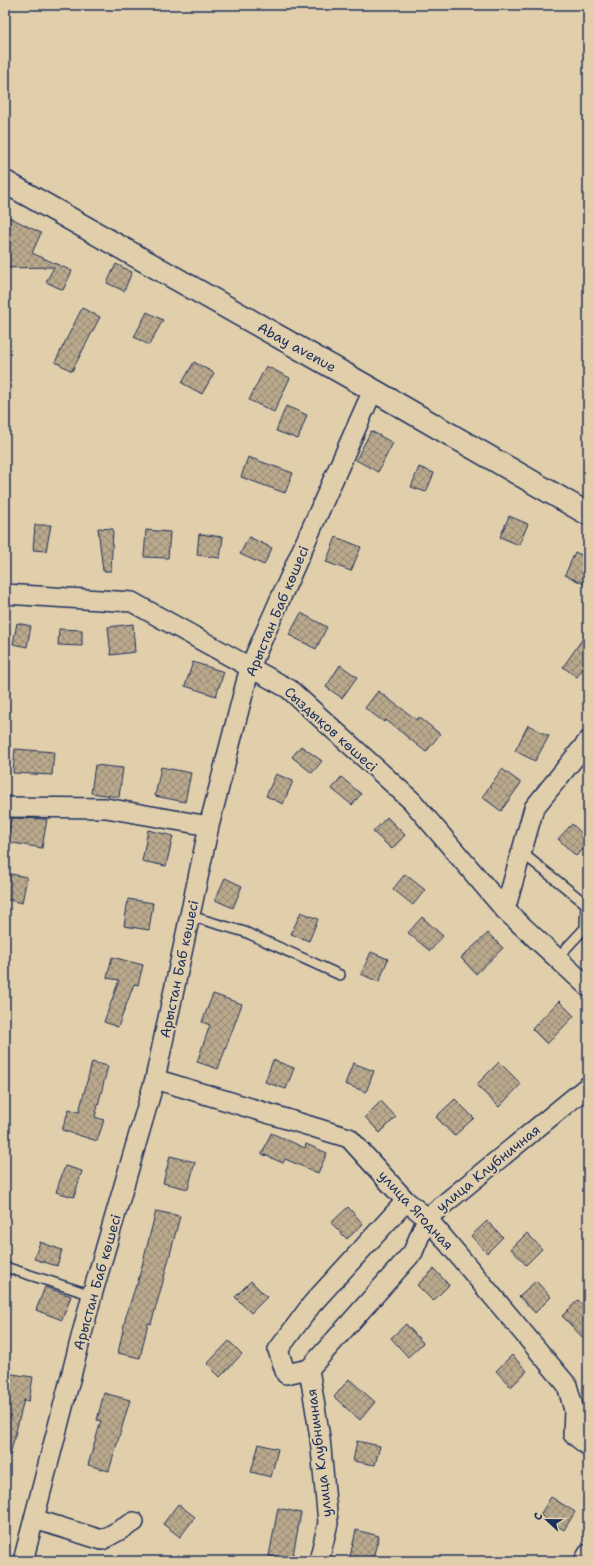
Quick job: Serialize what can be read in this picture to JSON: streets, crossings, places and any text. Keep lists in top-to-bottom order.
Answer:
{
  "streets": {
    "street": [
      "Abay avenue",
      "Арыстан Баб көшесі",
      "Сыздықов көшесі",
      "улица Клубничная",
      "улица Ягодная"
    ]
  },
  "crossings": [
    ["Abay avenue", "Арыстан Баб көшесі"],
    ["Арыстан Баб көшесі", "Сыздықов көшесі"],
    ["Арыстан Баб көшесі", "улица Ягодная"],
    ["улица Клубничная", "улица Ягодная"]
  ],
  "north": "left"
}
